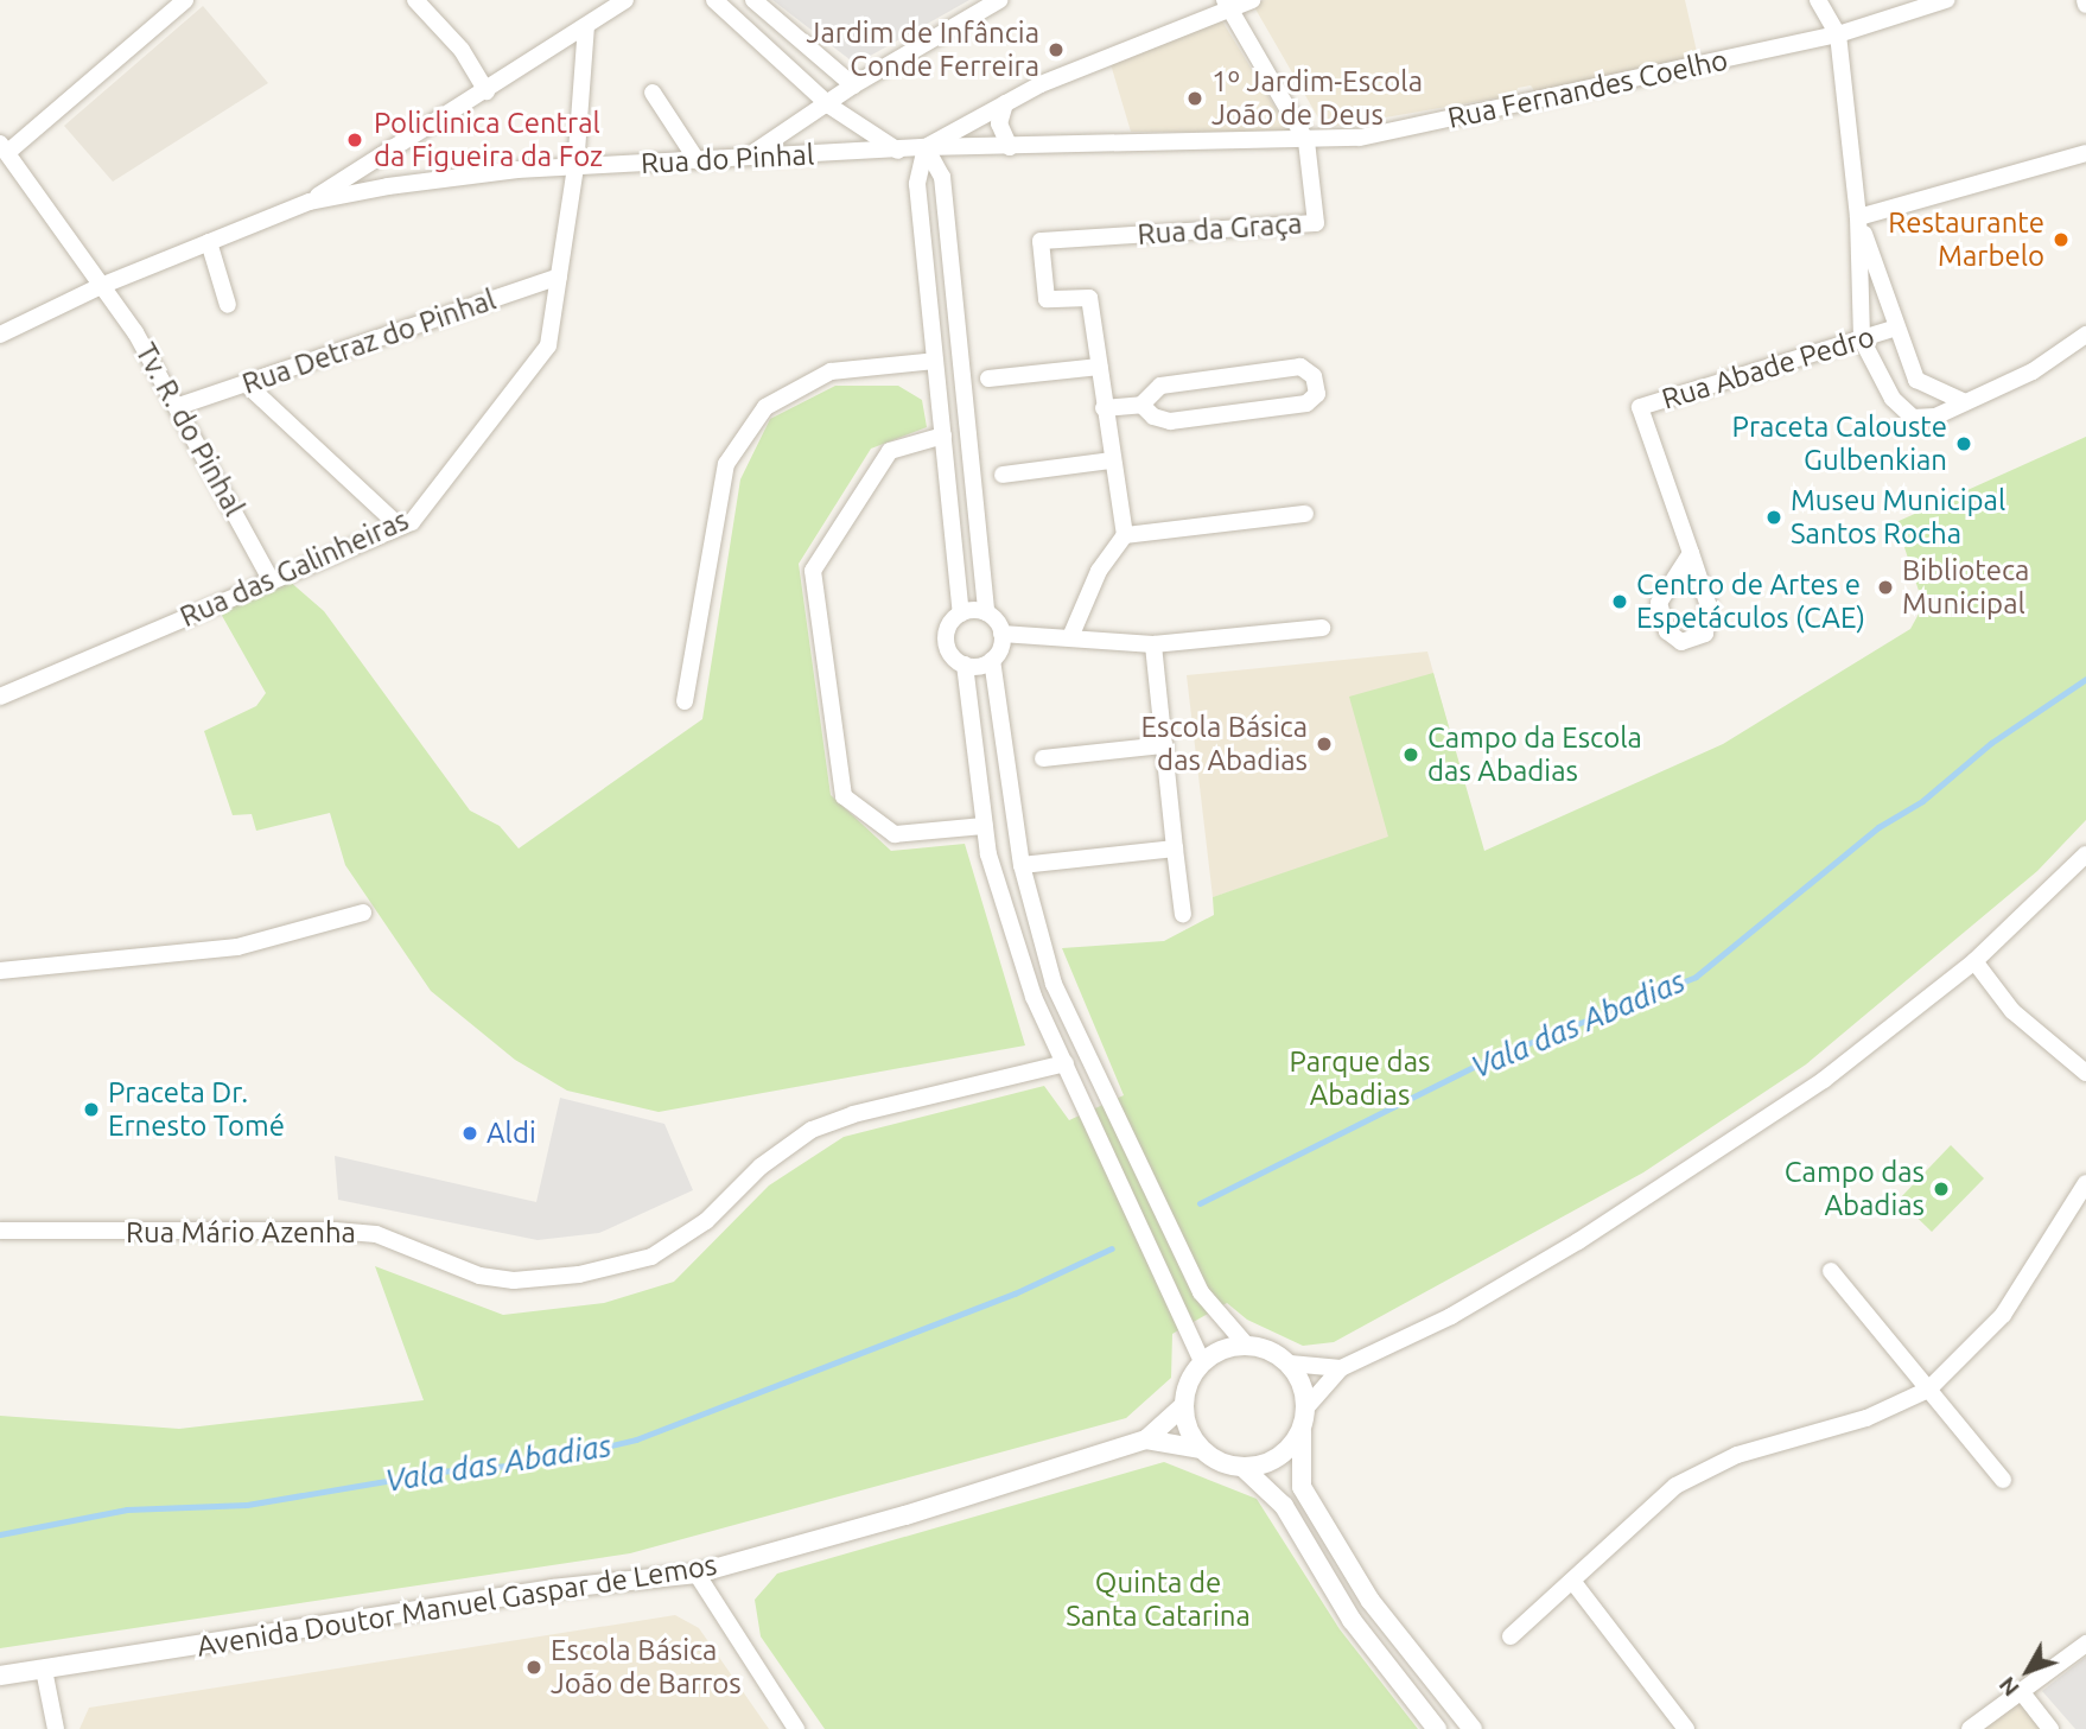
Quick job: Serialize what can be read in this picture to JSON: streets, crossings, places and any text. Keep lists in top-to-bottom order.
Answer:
{
  "streets": {
    "street": [
      "Rua Fernandes Coelho",
      "Rua do Pinhal",
      "Rua da Graça",
      "Rua Detraz do Pinhal",
      "Rua Abade Pedro",
      "Tv. R. do Pinhal",
      "Rua das Galinheiras",
      "Rua Mário Azenha",
      "Avenida Doutor Manuel Gaspar de Lemos"
    ]
  },
  "crossings": [
    ["Rua Fernandes Coelho", "Rua do Pinhal"],
    ["Rua Fernandes Coelho", "Rua da Graça"],
    ["Rua do Pinhal", "Tv. R. do Pinhal"],
    ["Rua do Pinhal", "Rua das Galinheiras"],
    ["Rua Detraz do Pinhal", "Tv. R. do Pinhal"],
    ["Rua Detraz do Pinhal", "Rua das Galinheiras"],
    ["Tv. R. do Pinhal", "Rua das Galinheiras"]
  ],
  "water": ["Vala das Abadias"],
  "parks": ["Parque das Abadias", "Quinta de Santa Catarina"],
  "places": [
    "Jardim de Infância Conde Ferreira",
    "1º Jardim-Escola João de Deus",
    "Policlinica Central da Figueira da Foz",
    "Restaurante Marbelo",
    "Praceta Calouste Gulbenkian",
    "Museu Municipal Santos Rocha",
    "Biblioteca Municipal",
    "Centro de Artes e Espetáculos (CAE)",
    "Escola Básica das Abadias",
    "Campo da Escola das Abadias",
    "Praceta Dr. Ernesto Tomé",
    "Aldi",
    "Campo das Abadias",
    "Escola Básica João de Barros"
  ],
  "north": "bottom left"
}
